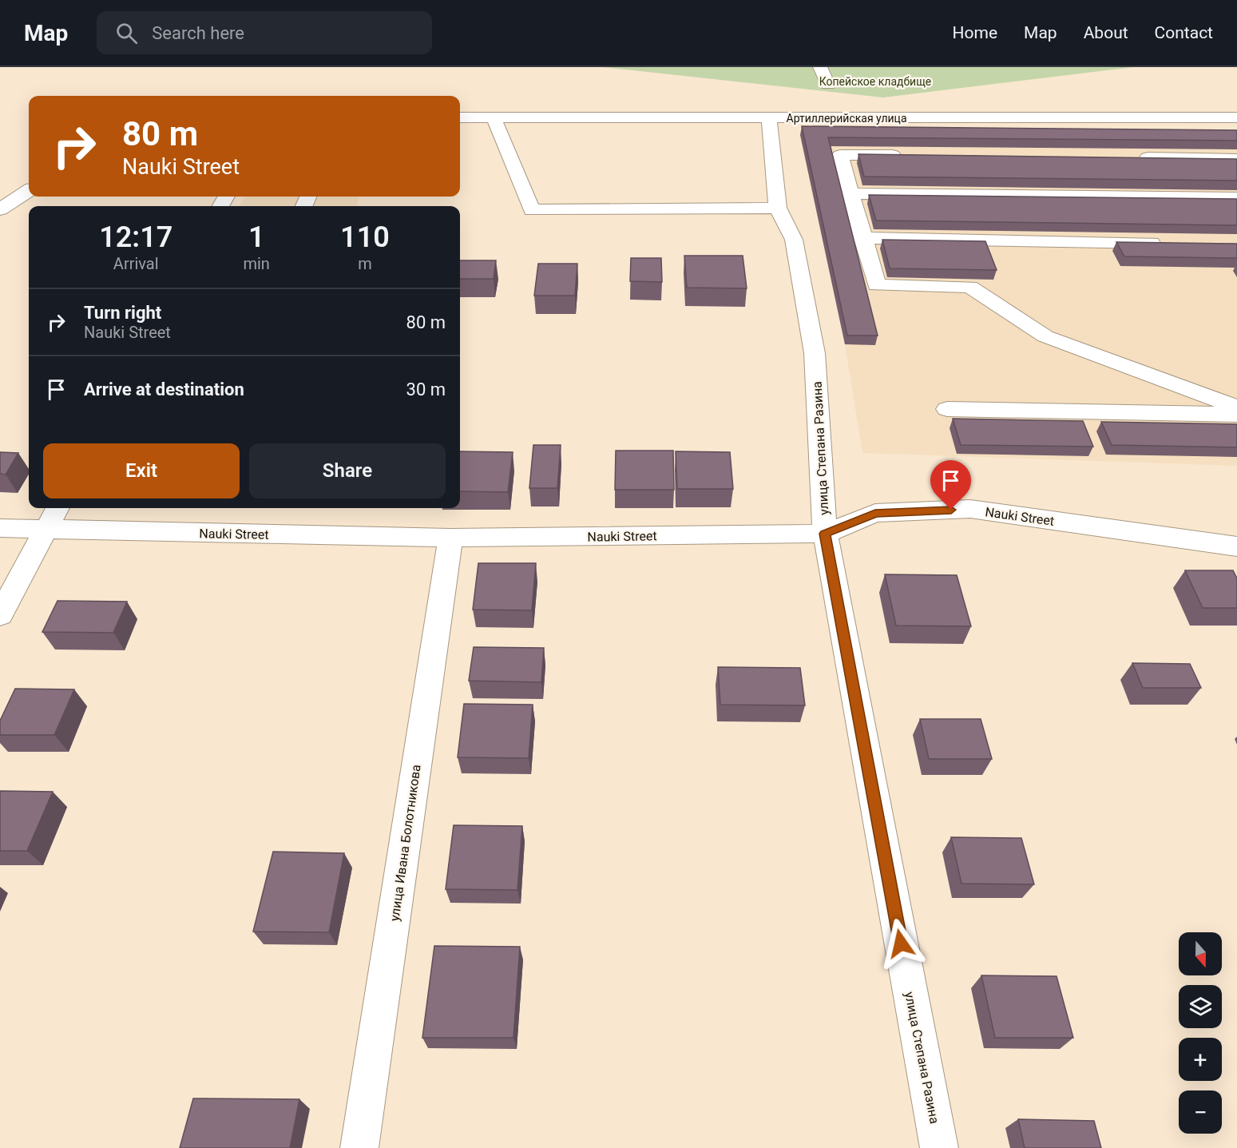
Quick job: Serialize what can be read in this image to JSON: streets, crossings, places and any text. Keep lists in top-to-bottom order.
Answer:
{
  "streets": {
    "street": [
      "Артиллерийская улица",
      "улица Степана Разина",
      "Nauki Street",
      "улица Ивана Болотникова"
    ]
  },
  "crossings": [
    ["Артиллерийская улица", "улица Степана Разина"],
    ["улица Степана Разина", "Nauki Street"],
    ["Nauki Street", "улица Ивана Болотникова"]
  ],
  "parks": ["Копейское кладбище"],
  "north": "bottom",
  "page": {
    "header": "Map",
    "search": "Search here",
    "nav": [
      "Home",
      "Map",
      "About",
      "Contact"
    ],
    "turn": ["80 m", "Nauki Street"],
    "eta": [
      "12:17",
      "Arrival",
      "1",
      "min",
      "110",
      "m"
    ],
    "list": [
      {
        "name": "Turn right",
        "note": "Nauki Street",
        "value": "80 m"
      },
      {
        "name": "Arrive at destination",
        "value": "30 m"
      }
    ],
    "buttons": ["Exit", "Share"],
    "map_buttons": ["+", "−"]
  }
}
